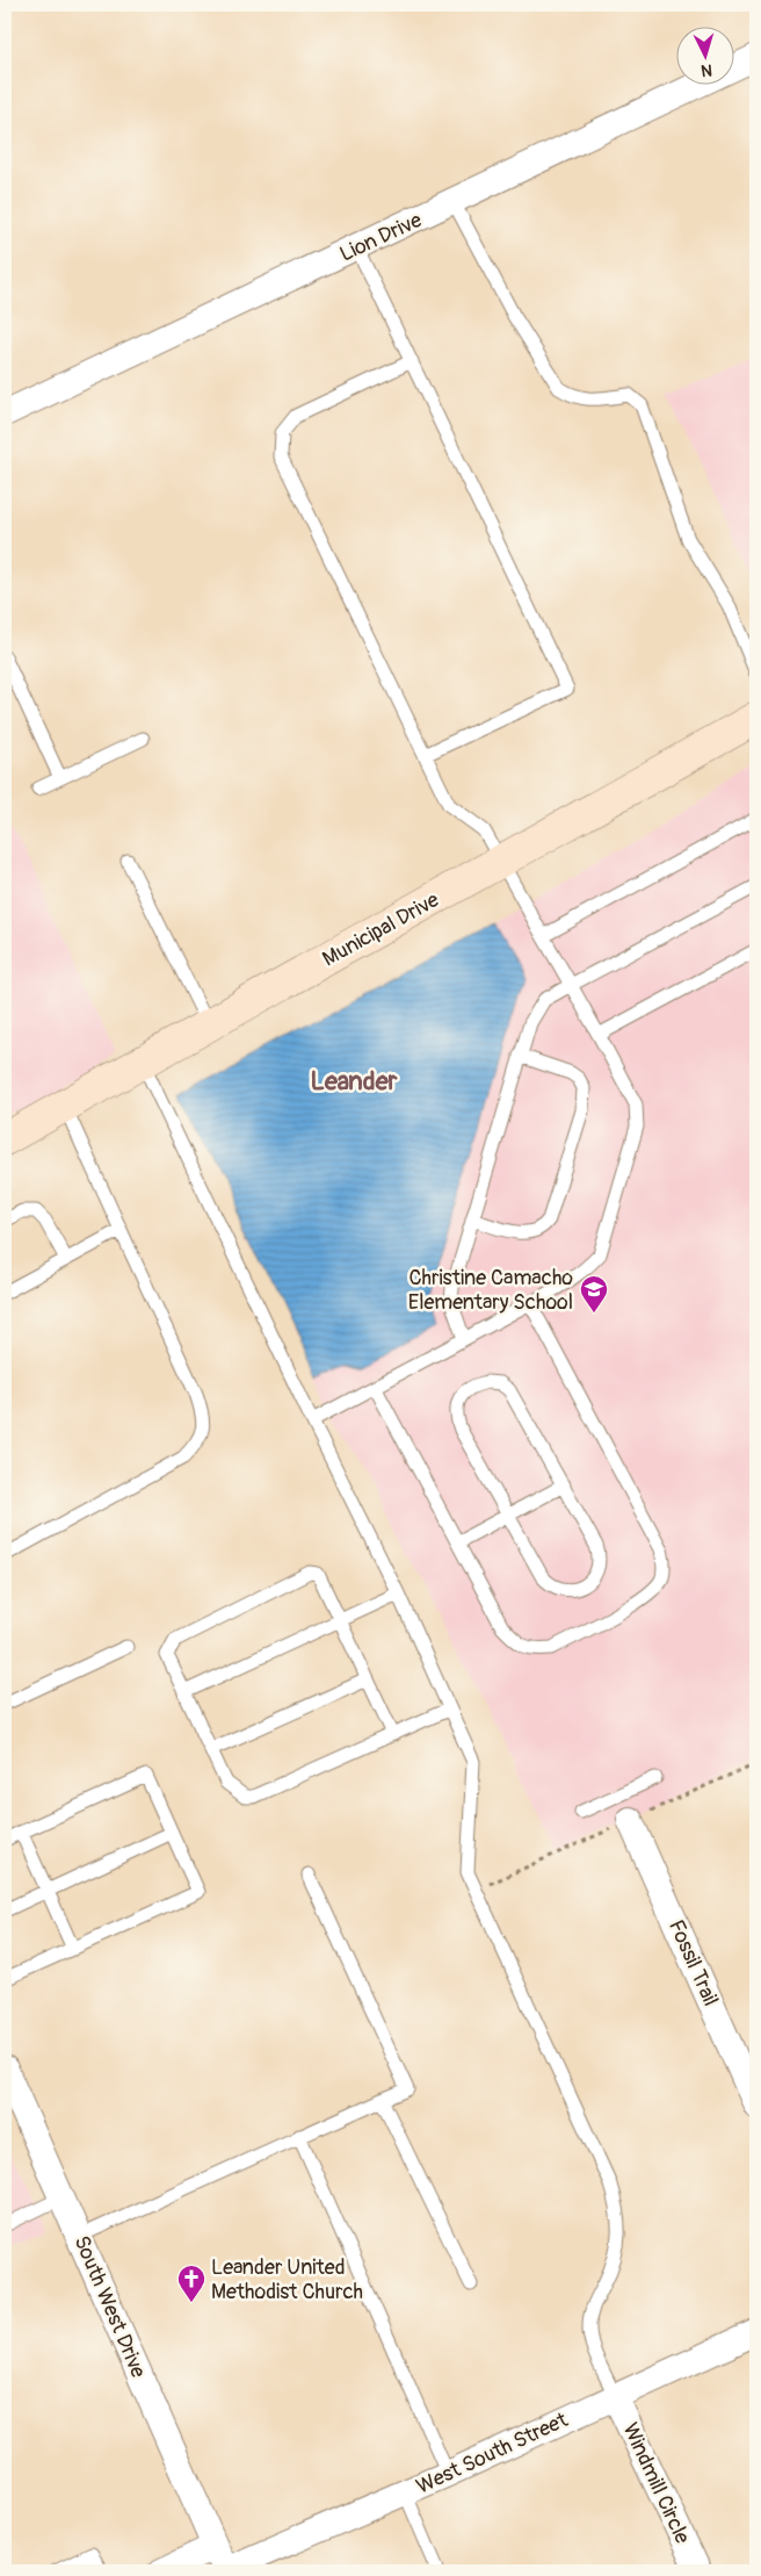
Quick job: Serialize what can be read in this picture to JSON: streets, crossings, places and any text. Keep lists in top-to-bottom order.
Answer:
{
  "streets": {
    "street": [
      "Lion Drive",
      "Municipal Drive",
      "Fossil Trail",
      "South West Drive",
      "West South Street",
      "Windmill Circle"
    ]
  },
  "crossings": [
    ["South West Drive", "West South Street"],
    ["West South Street", "Windmill Circle"]
  ],
  "districts": ["Leander"],
  "places": {
    "school or university": ["Christine Camacho Elementary School"],
    "church": ["Leander United Methodist Church"]
  },
  "north": "bottom"
}
